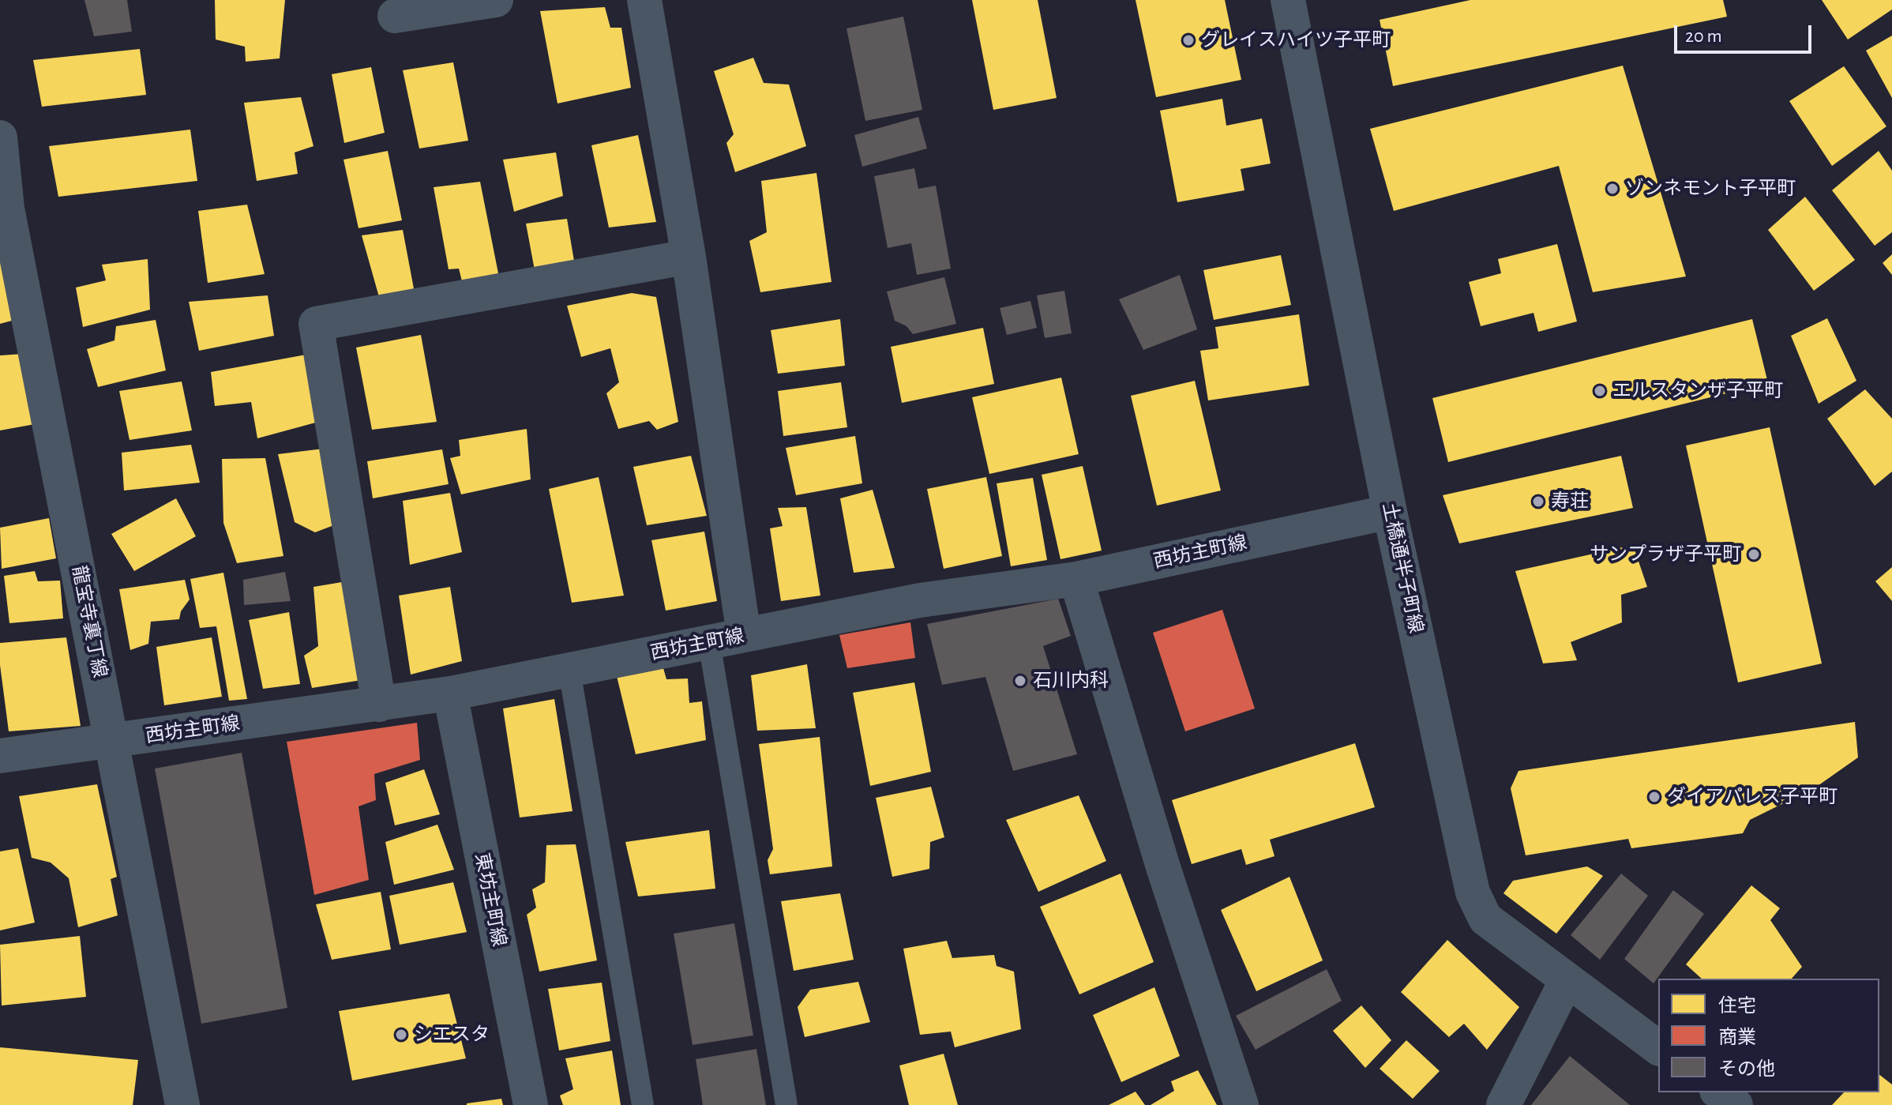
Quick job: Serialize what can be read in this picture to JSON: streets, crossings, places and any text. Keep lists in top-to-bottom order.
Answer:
{
  "streets": {
    "street": [
      "西坊主町線",
      "土橋通半子町線",
      "龍宝寺裏丁線",
      "東坊主町線"
    ]
  },
  "crossings": [
    ["西坊主町線", "土橋通半子町線"],
    ["西坊主町線", "龍宝寺裏丁線"],
    ["西坊主町線", "東坊主町線"]
  ],
  "places": [
    "グレイスハイツ子平町",
    "ゾンネモント子平町",
    "エルスタンザ子平町",
    "寿荘",
    "サンプラザ子平町",
    "石川内科",
    "ダイアパレス子平町",
    "シエスタ"
  ],
  "legend": ["住宅", "商業", "その他"],
  "scale_bar": "20 m"
}
